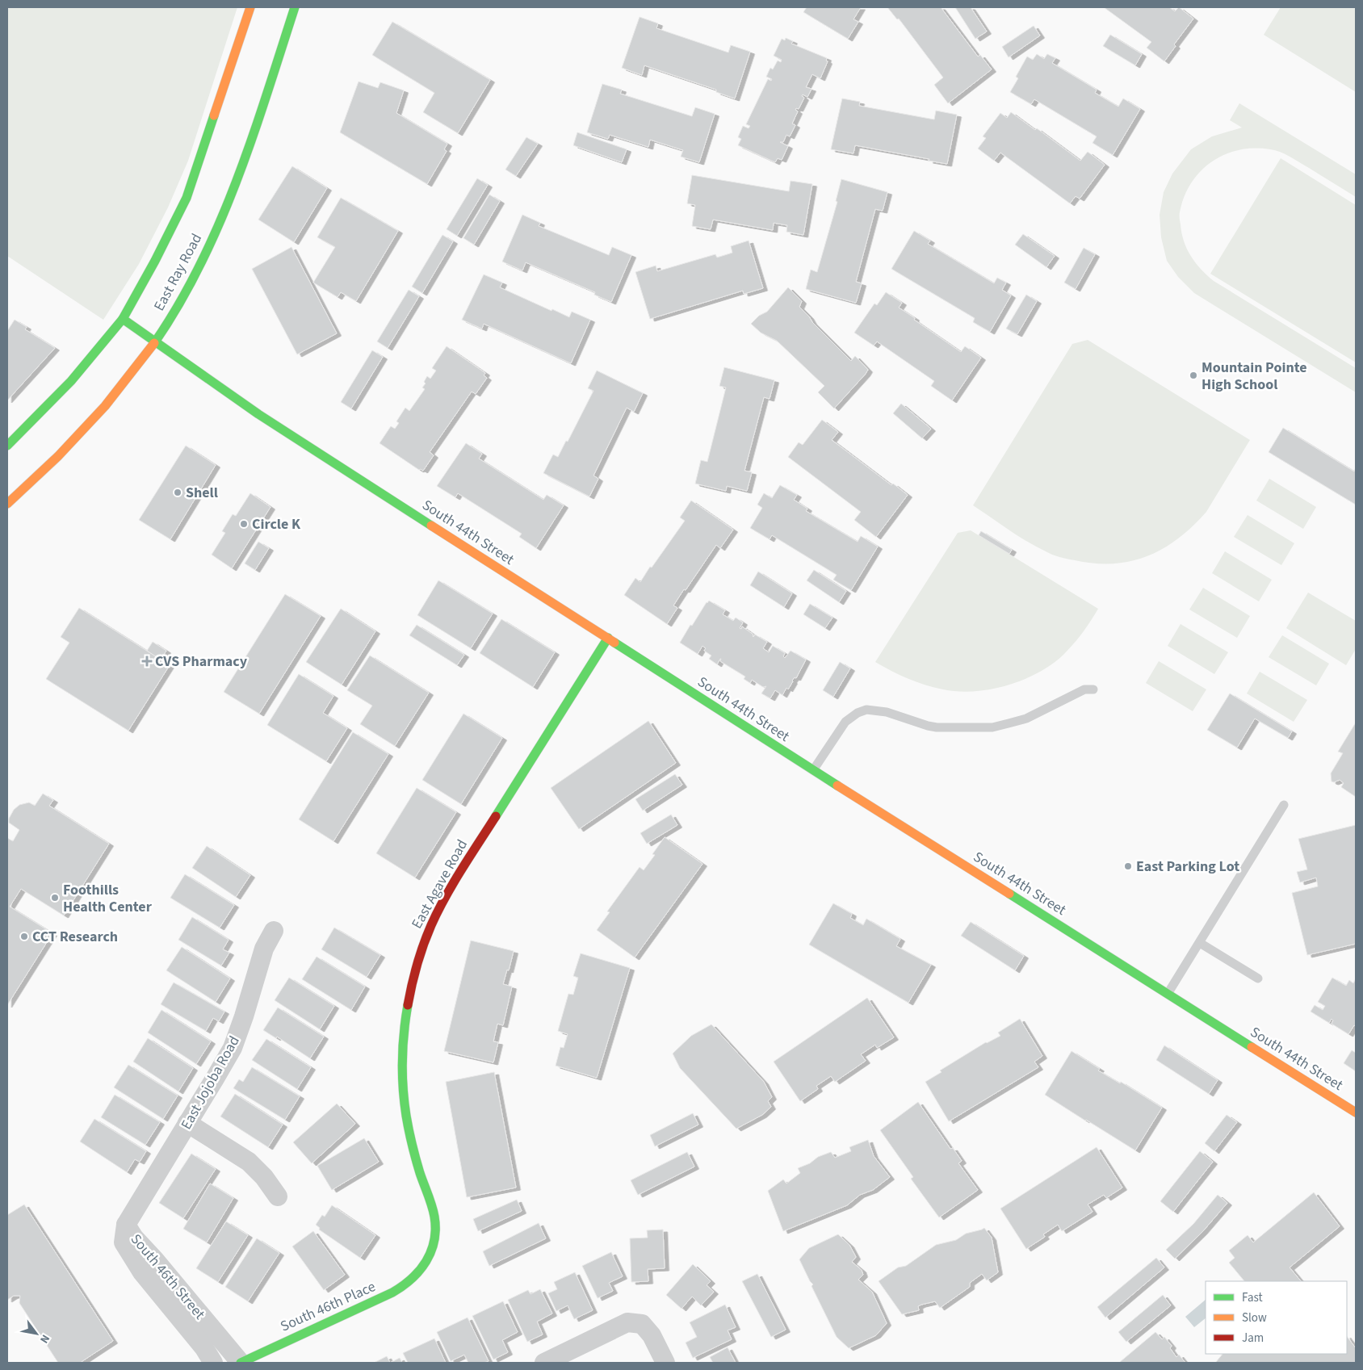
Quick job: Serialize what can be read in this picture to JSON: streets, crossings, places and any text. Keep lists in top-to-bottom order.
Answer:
{
  "streets": {
    "street": [
      "East Ray Road",
      "South 44th Street",
      "East Agave Road",
      "East Jojoba Road",
      "South 46th Street",
      "South 46th Place"
    ]
  },
  "crossings": [
    ["East Ray Road", "South 44th Street"],
    ["South 44th Street", "East Agave Road"],
    ["East Agave Road", "South 46th Place"],
    ["East Jojoba Road", "South 46th Street"],
    ["South 46th Street", "South 46th Place"]
  ],
  "places": {
    "other": [
      "Mountain Pointe High School",
      "Shell",
      "Circle K",
      "East Parking Lot",
      "Foothills Health Center",
      "CCT Research"
    ],
    "health": ["CVS Pharmacy"]
  },
  "legend": ["Fast", "Slow", "Jam"],
  "north": "bottom right"
}
